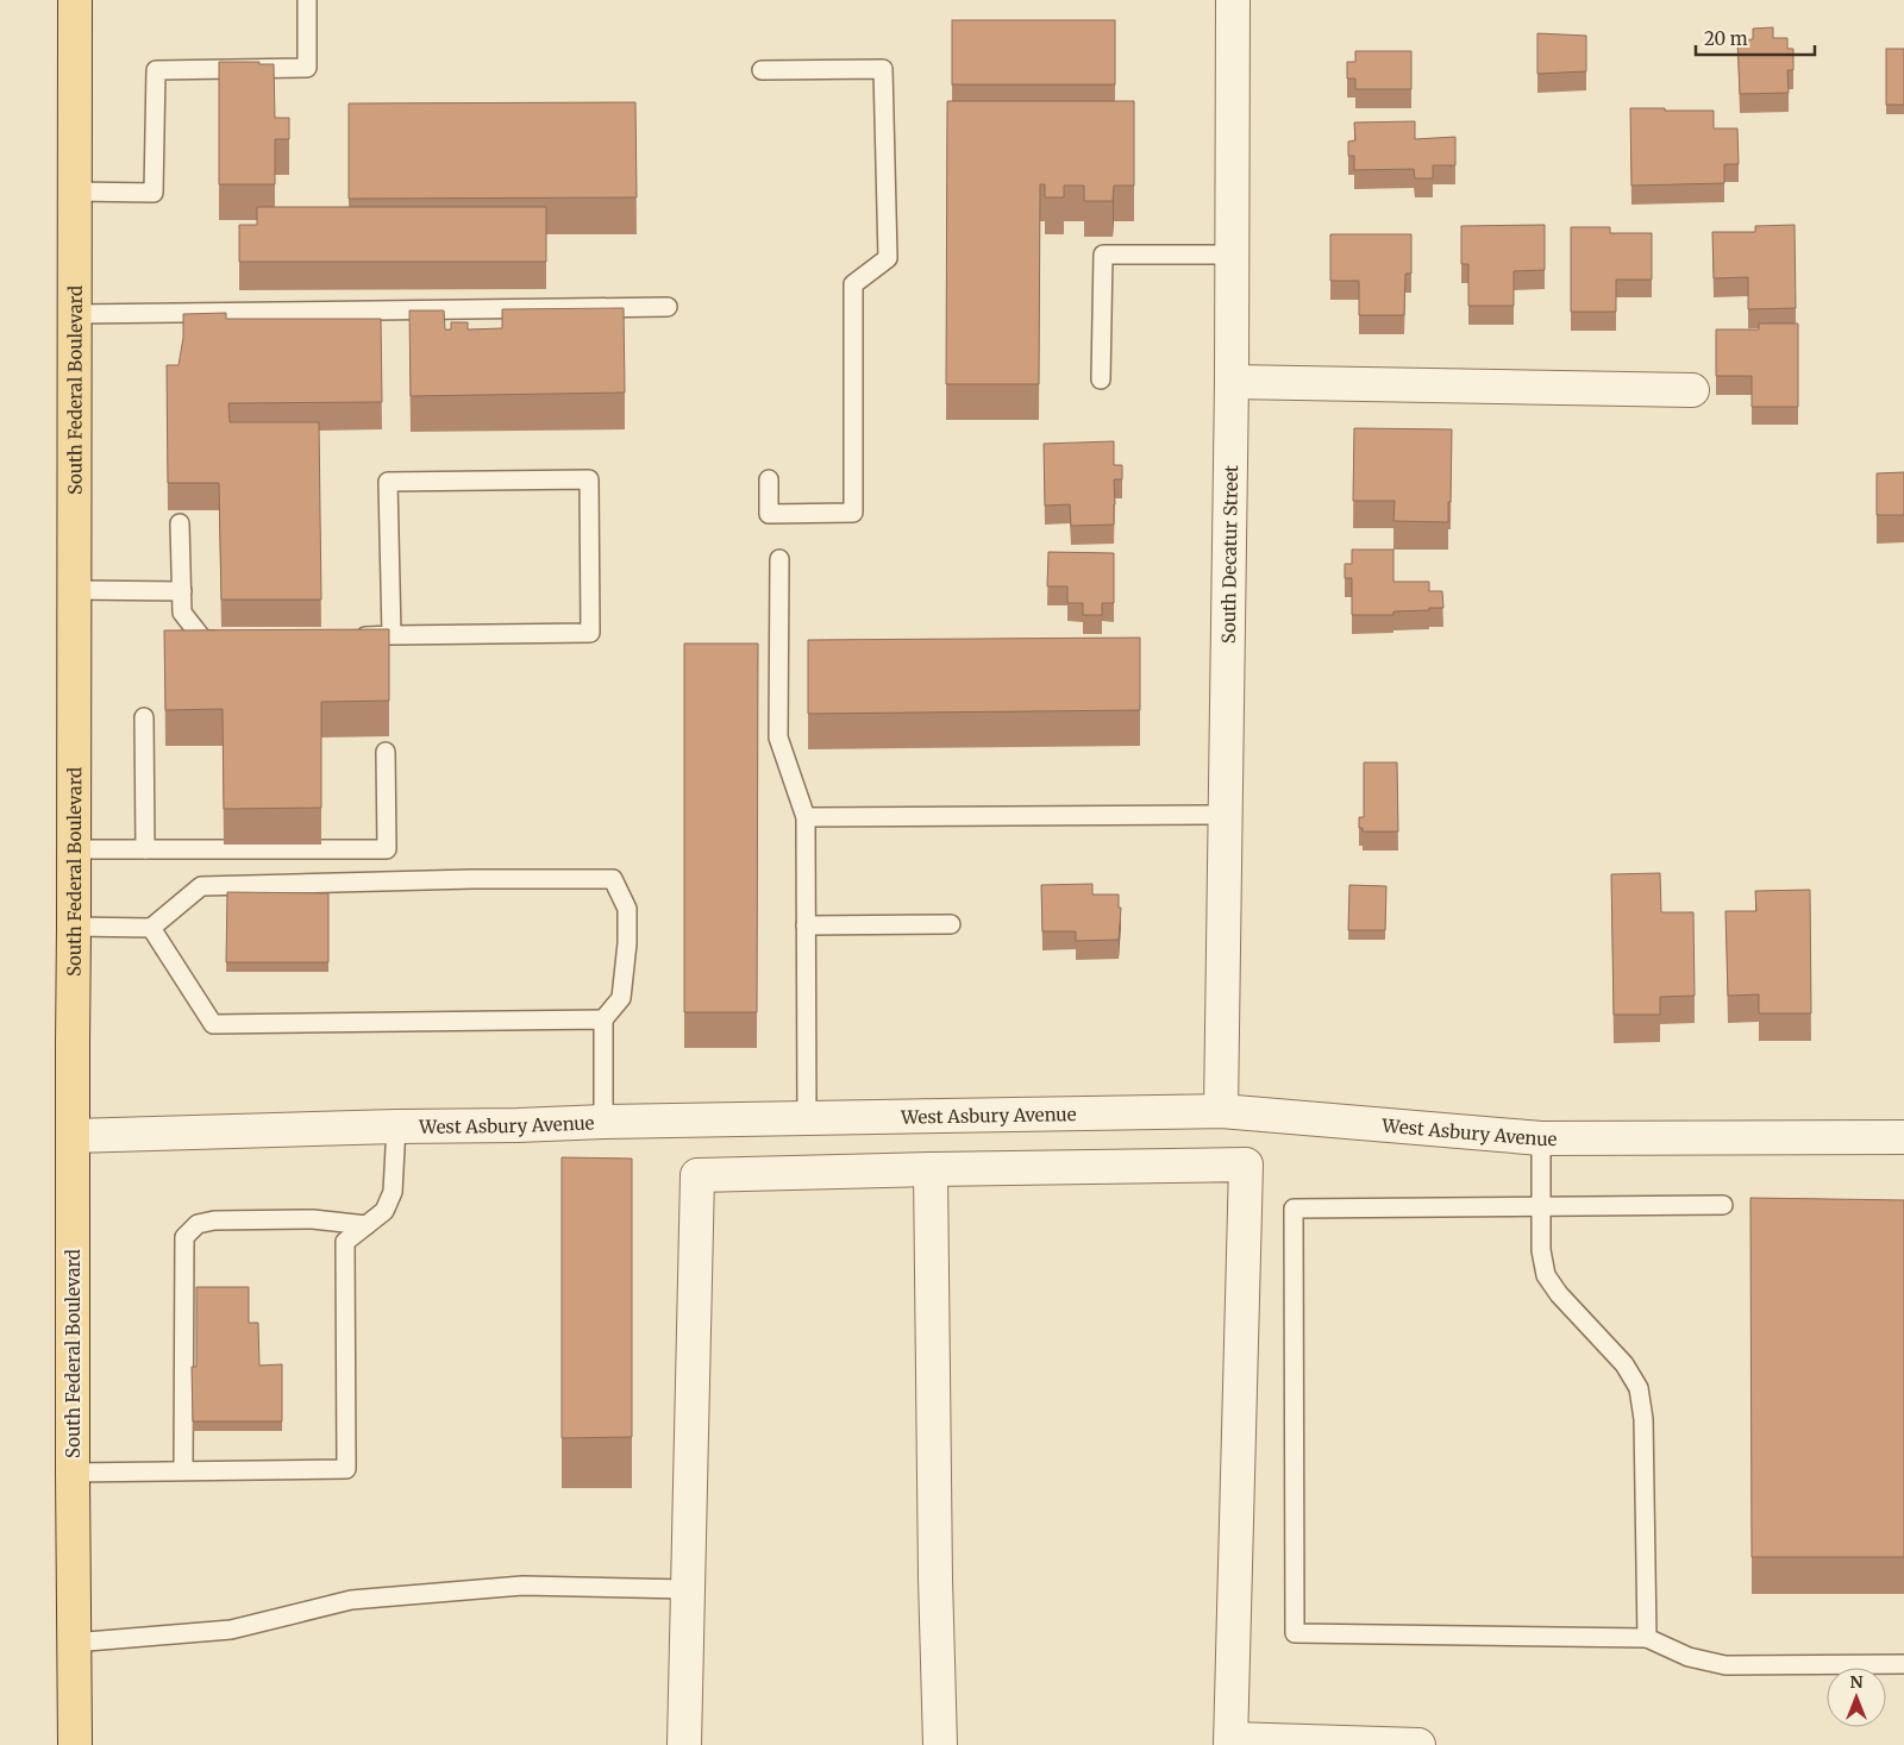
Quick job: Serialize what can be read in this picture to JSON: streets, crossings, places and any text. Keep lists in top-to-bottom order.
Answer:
{
  "streets": {
    "main road": ["South Federal Boulevard"],
    "street": ["South Decatur Street", "West Asbury Avenue"]
  },
  "crossings": [
    ["South Federal Boulevard", "West Asbury Avenue"],
    ["South Decatur Street", "West Asbury Avenue"]
  ],
  "scale_bar": "20 m",
  "north": "top"
}
